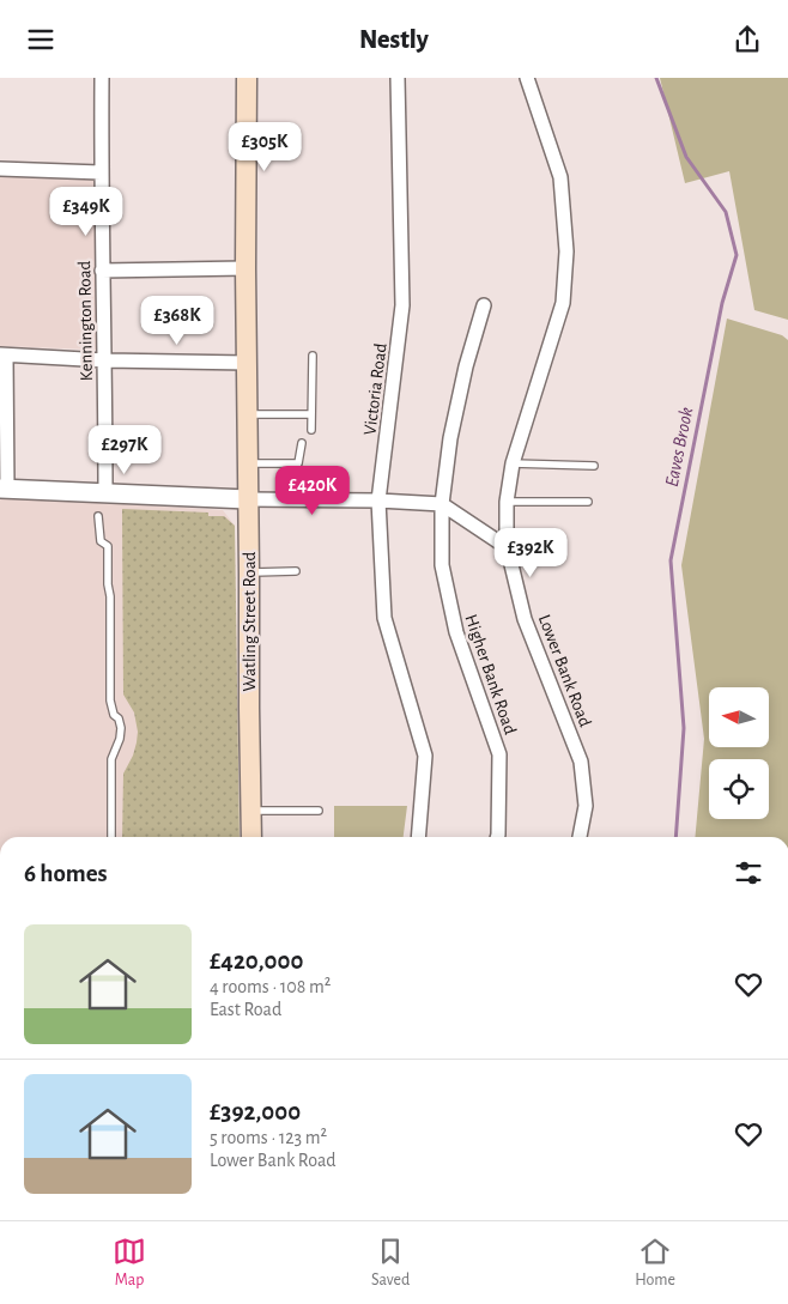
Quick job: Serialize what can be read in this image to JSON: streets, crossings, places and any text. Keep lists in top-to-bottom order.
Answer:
{
  "streets": {
    "main road": ["Watling Street Road"],
    "street": [
      "Kennington Road",
      "Victoria Road",
      "Lower Bank Road",
      "Higher Bank Road"
    ]
  },
  "water": ["Eaves Brook"],
  "north": "left",
  "page": {
    "header": "Nestly",
    "price": [
      "£305K",
      "£349K",
      "£368K",
      "£297K",
      "£420K",
      "£392K"
    ],
    "heading": "6 homes",
    "list": [
      {
        "name": "£420,000",
        "note": "4 rooms · 108 m² · East Road"
      },
      {
        "name": "£392,000",
        "note": "5 rooms · 123 m² · Lower Bank Road"
      }
    ],
    "tabs": ["Map", "Saved", "Home"]
  }
}
